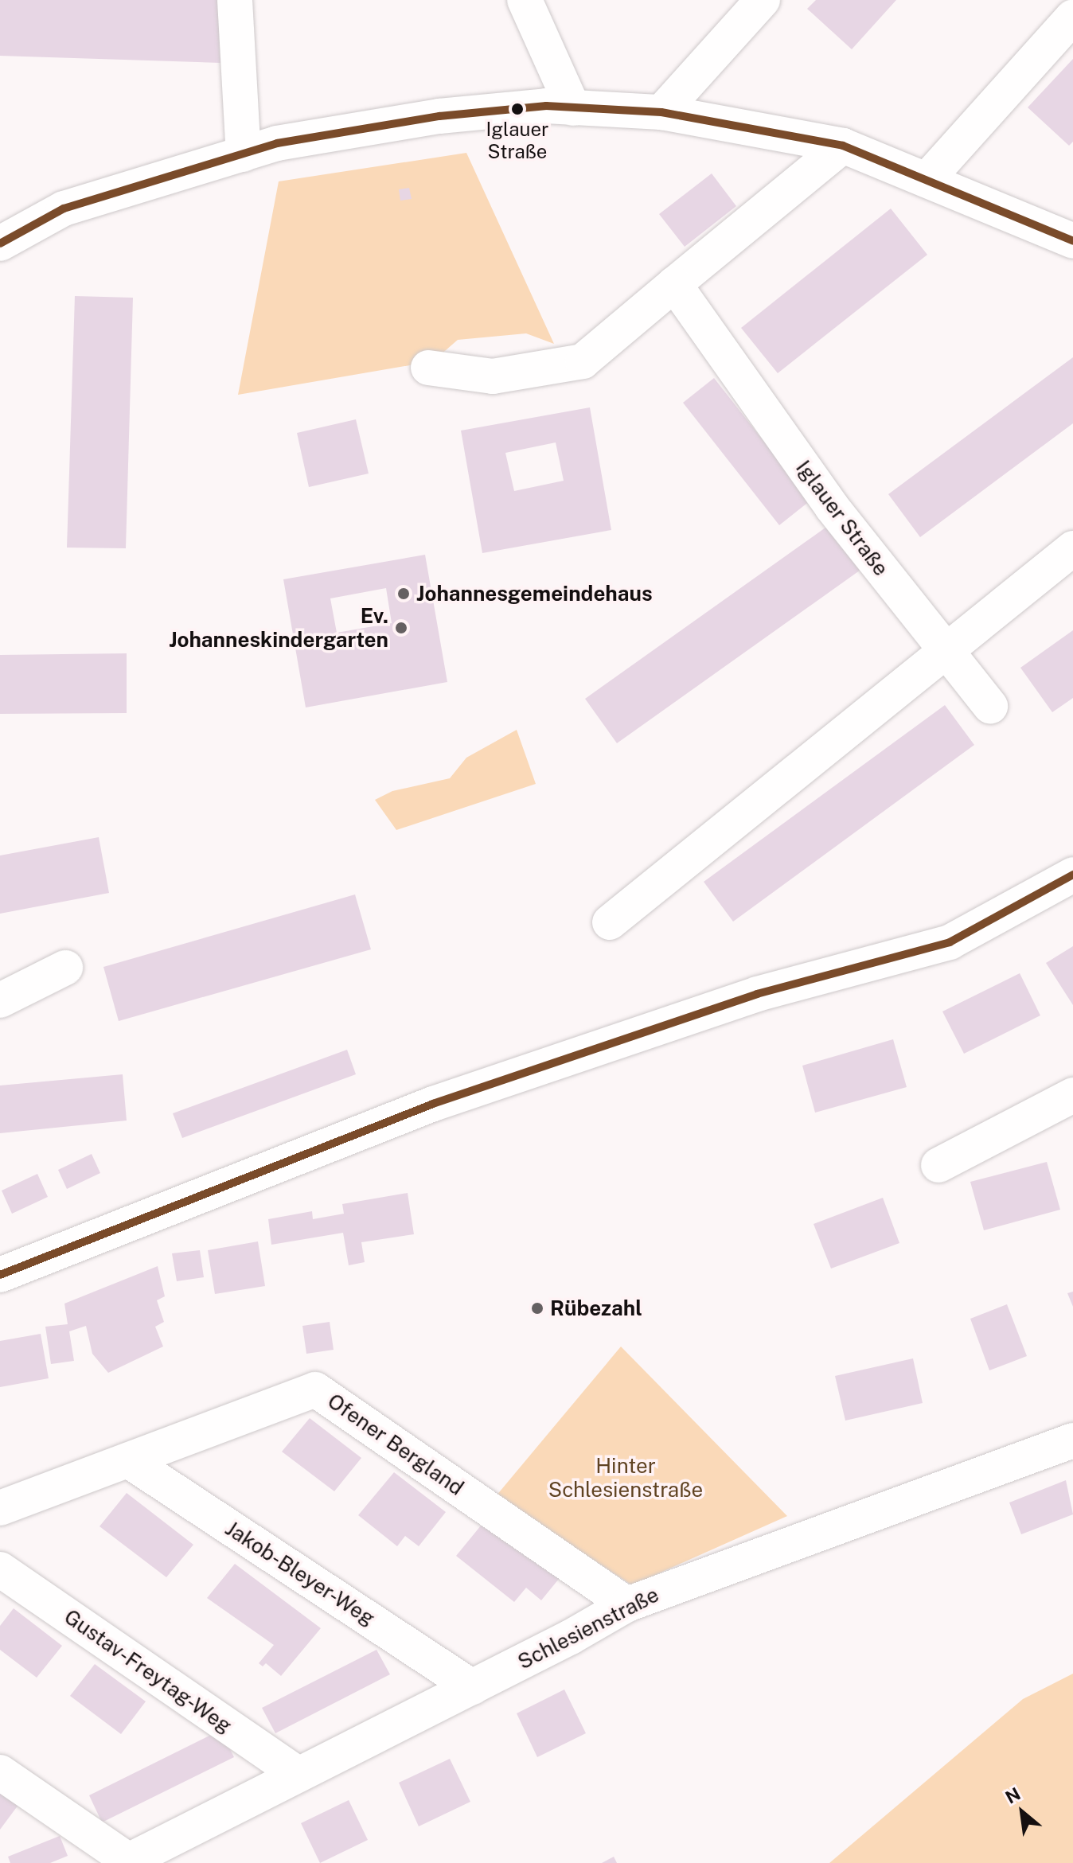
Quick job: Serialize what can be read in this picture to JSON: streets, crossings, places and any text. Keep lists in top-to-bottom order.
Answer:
{
  "streets": {
    "street": [
      "Iglauer Straße",
      "Ofener Bergland",
      "Jakob-Bleyer-Weg",
      "Schlesienstraße",
      "Gustav-Freytag-Weg"
    ]
  },
  "crossings": [
    ["Ofener Bergland", "Jakob-Bleyer-Weg"],
    ["Ofener Bergland", "Schlesienstraße"],
    ["Jakob-Bleyer-Weg", "Schlesienstraße"],
    ["Schlesienstraße", "Gustav-Freytag-Weg"]
  ],
  "parks": ["Hinter Schlesienstraße"],
  "places": [
    "Iglauer Straße",
    "Johannesgemeindehaus",
    "Ev. Johanneskindergarten",
    "Rübezahl"
  ],
  "north": "top left"
}
